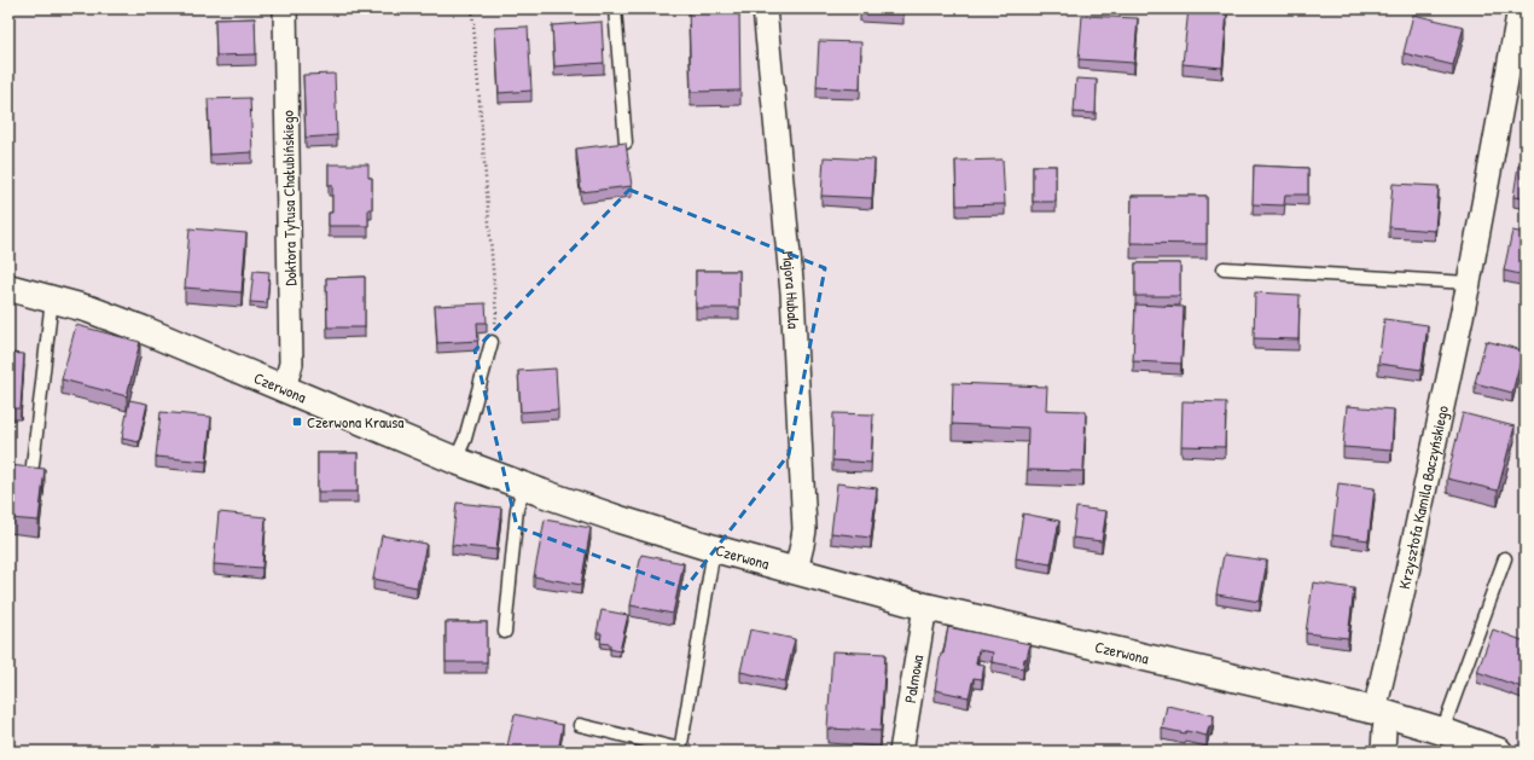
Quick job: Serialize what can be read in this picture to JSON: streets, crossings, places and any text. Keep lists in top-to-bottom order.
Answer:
{
  "streets": {
    "street": [
      "Doktora Tytusa Chałubińskiego",
      "Majora Hubala",
      "Czerwona",
      "Krzysztofa Kamila Baczyńskiego",
      "Palmowa"
    ]
  },
  "crossings": [
    ["Doktora Tytusa Chałubińskiego", "Czerwona"],
    ["Majora Hubala", "Czerwona"],
    ["Czerwona", "Krzysztofa Kamila Baczyńskiego"],
    ["Czerwona", "Palmowa"]
  ],
  "places": {
    "transit": ["Czerwona Krausa"]
  }
}
